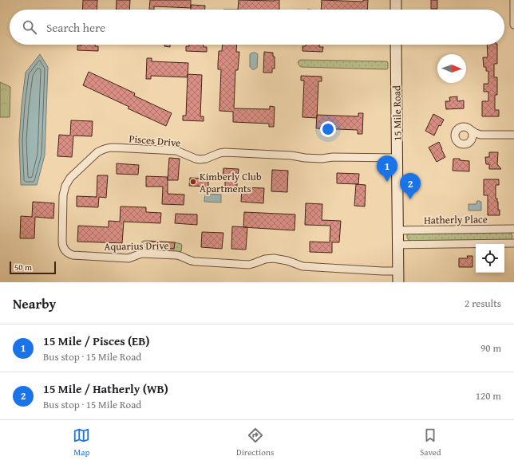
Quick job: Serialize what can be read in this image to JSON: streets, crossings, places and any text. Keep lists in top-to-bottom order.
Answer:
{
  "streets": {
    "main road": ["15 Mile Road"],
    "street": ["Pisces Drive", "Hatherly Place", "Aquarius Drive"]
  },
  "crossings": [
    ["15 Mile Road", "Pisces Drive"],
    ["15 Mile Road", "Hatherly Place"],
    ["15 Mile Road", "Aquarius Drive"],
    ["Pisces Drive", "Aquarius Drive"]
  ],
  "places": ["Kimberly Club Apartments"],
  "scale_bar": "50 m",
  "north": "right",
  "page": {
    "search": "Search here",
    "pins": ["1", "2"],
    "scale": "50 m",
    "heading": ["Nearby", "2 results"],
    "list": [
      {
        "mark": "1",
        "name": "15 Mile / Pisces (EB)",
        "note": "Bus stop · 15 Mile Road",
        "value": "90 m"
      },
      {
        "mark": "2",
        "name": "15 Mile / Hatherly (WB)",
        "note": "Bus stop · 15 Mile Road",
        "value": "120 m"
      }
    ],
    "nav": ["Map", "Directions", "Saved"]
  }
}
